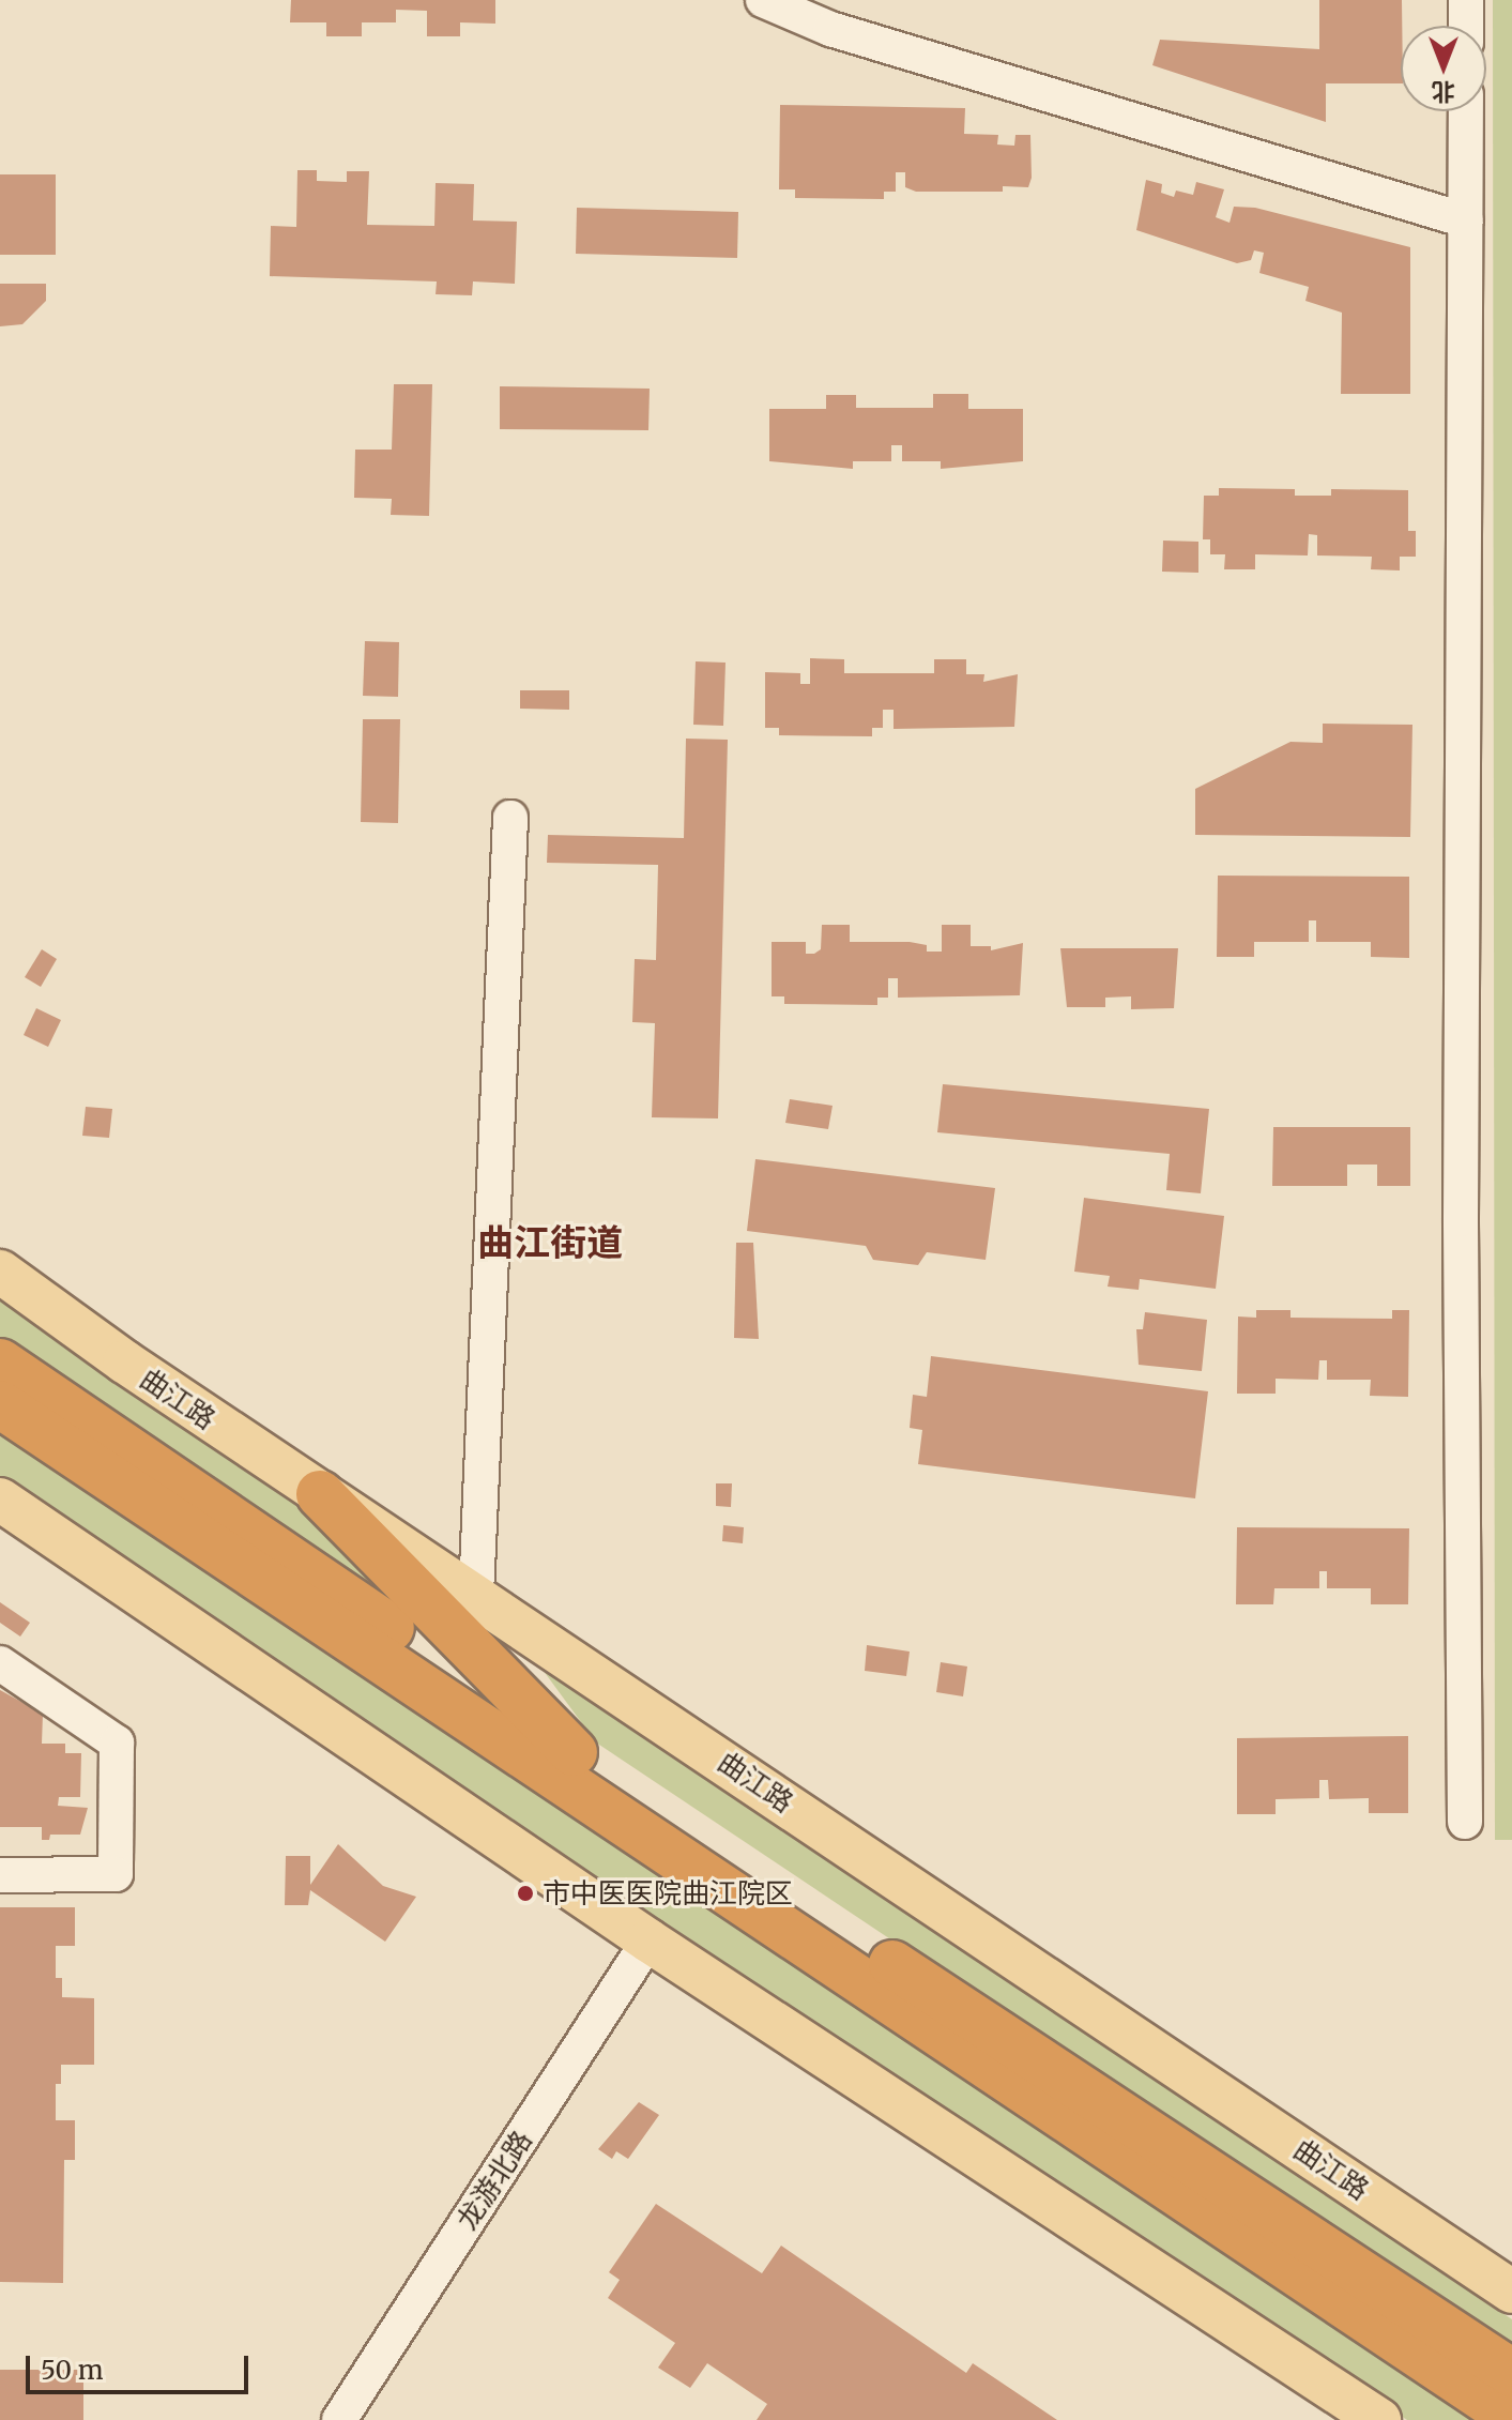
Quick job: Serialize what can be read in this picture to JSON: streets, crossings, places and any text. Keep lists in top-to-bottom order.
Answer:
{
  "streets": {
    "main road": ["曲江路"],
    "street": ["龙游北路"]
  },
  "districts": ["曲江街道"],
  "places": ["市中医医院曲江院区"],
  "scale_bar": "50 m",
  "north": "bottom"
}
